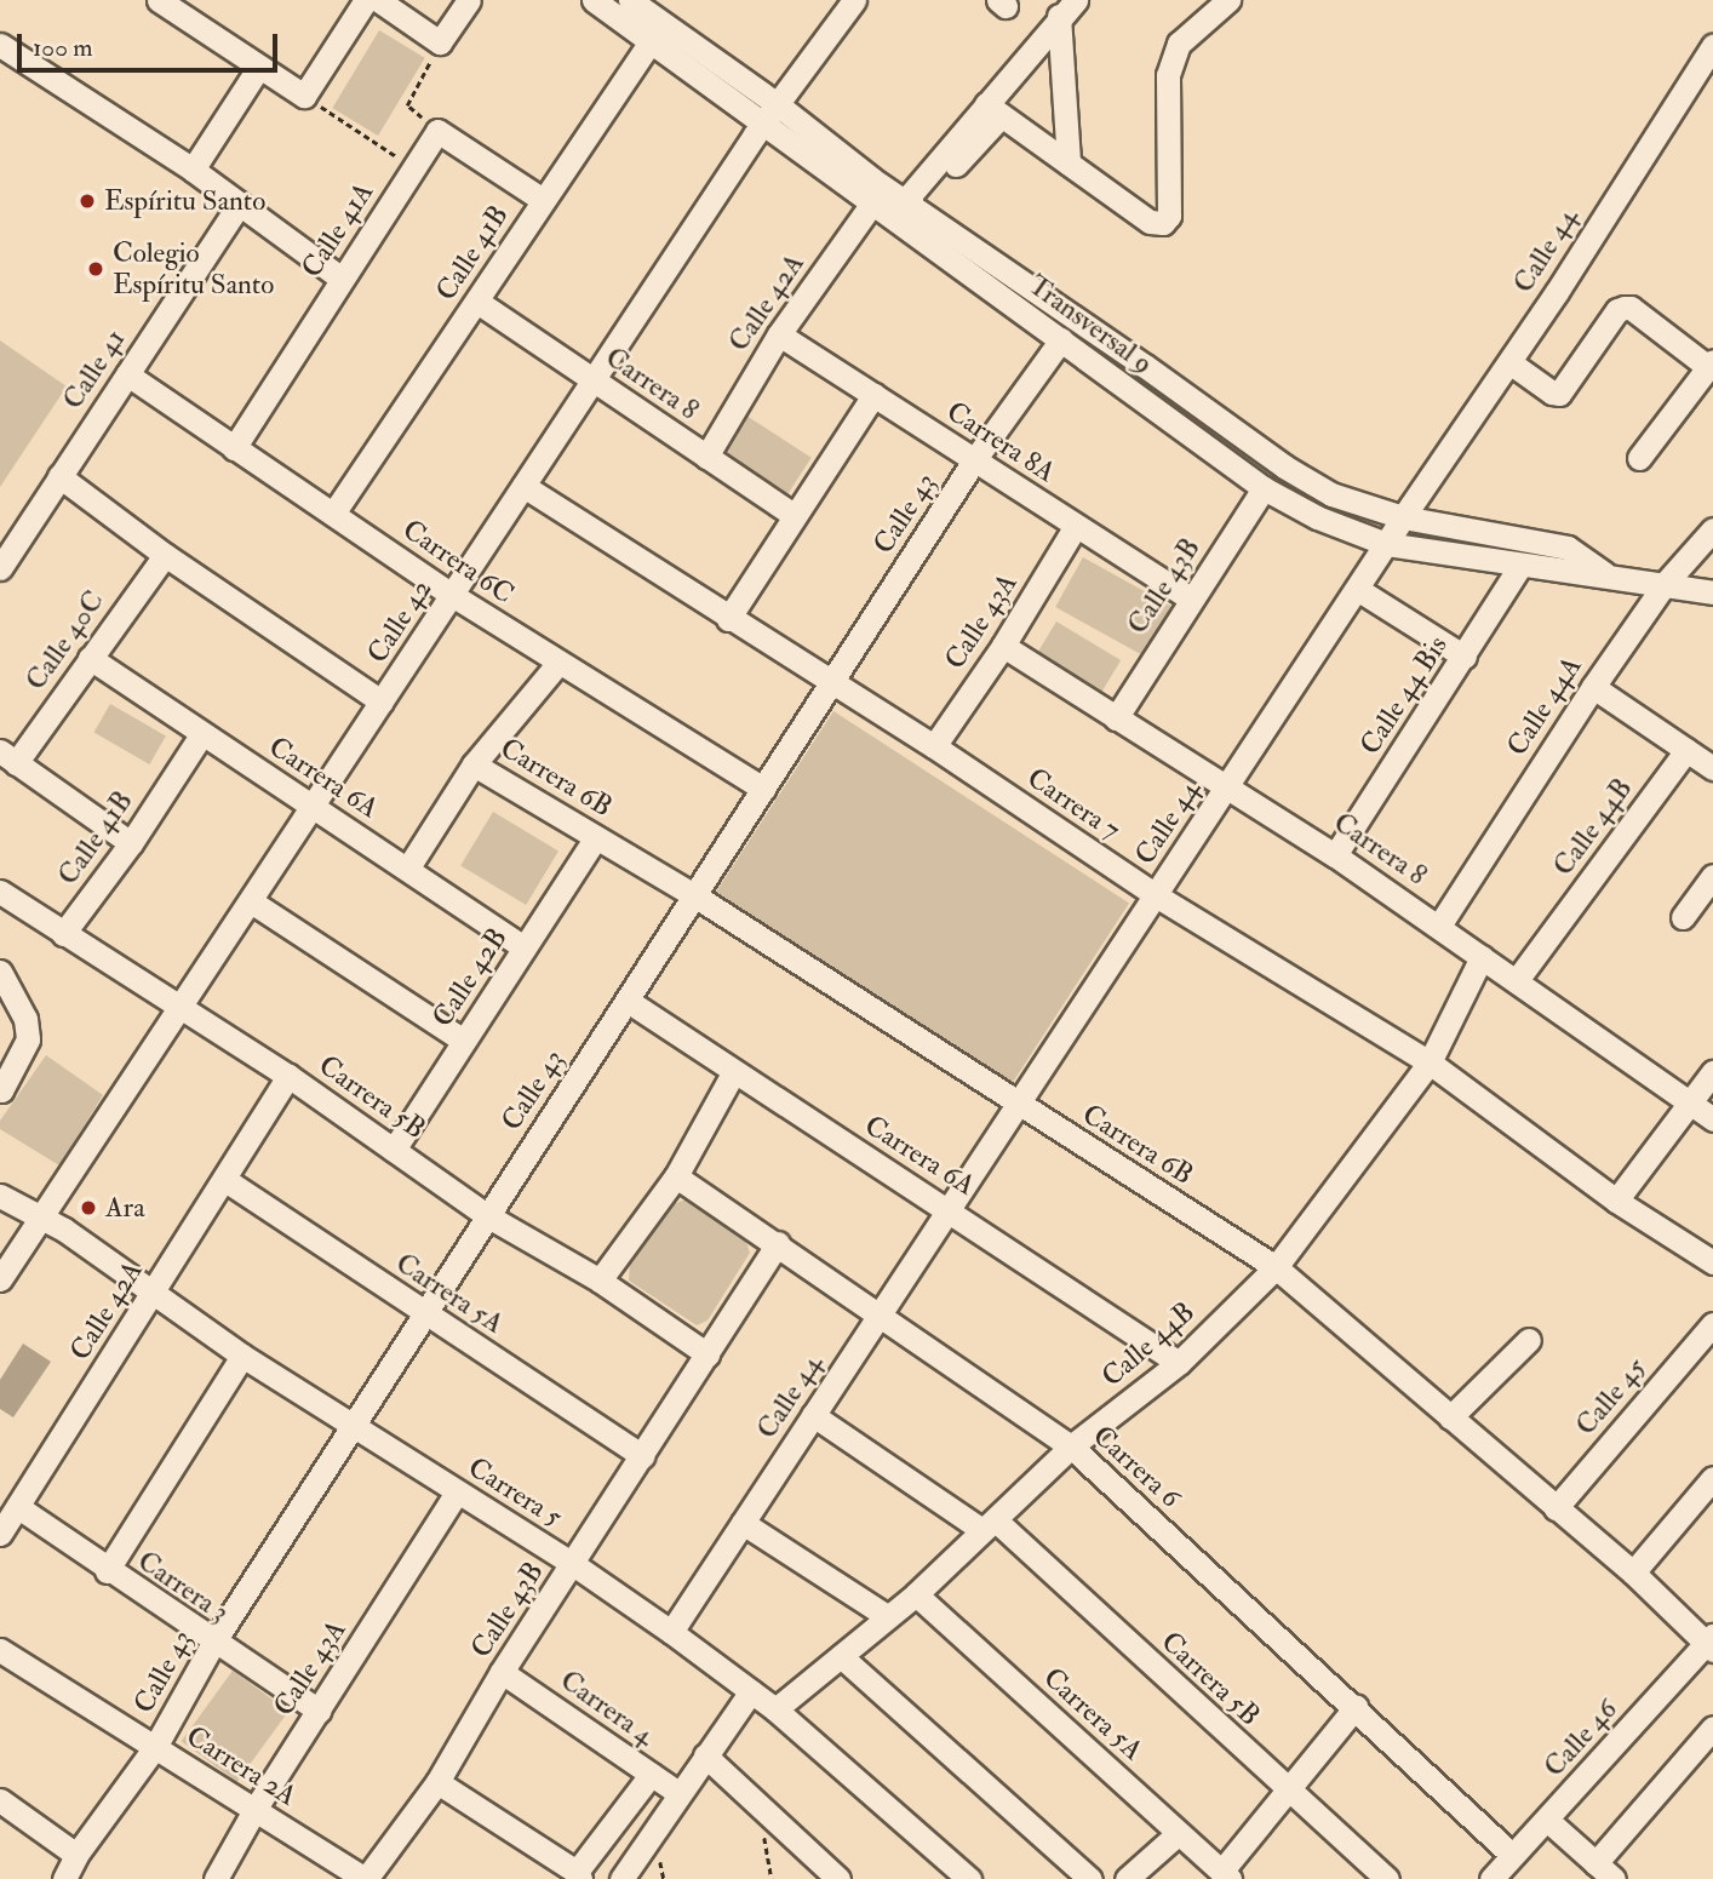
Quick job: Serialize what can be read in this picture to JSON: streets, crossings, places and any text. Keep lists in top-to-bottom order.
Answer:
{
  "streets": {
    "street": [
      "Calle 41A",
      "Calle 44",
      "Calle 41B",
      "Calle 42A",
      "Transversal 9",
      "Calle 41",
      "Carrera 8",
      "Carrera 8A",
      "Calle 43",
      "Carrera 6C",
      "Calle 43B",
      "Calle 42",
      "Calle 43A",
      "Calle 40C",
      "Calle 44 Bis",
      "Calle 44A",
      "Carrera 6A",
      "Carrera 6B",
      "Carrera 7",
      "Calle 44B",
      "Calle 42B",
      "Carrera 5B",
      "Carrera 5A",
      "Calle 45",
      "Carrera 6",
      "Carrera 5",
      "Carrera 3",
      "Carrera 4",
      "Calle 46",
      "Carrera 2A"
    ]
  },
  "crossings": [
    ["Calle 41A", "Carrera 6C"],
    ["Calle 44", "Transversal 9"],
    ["Calle 44", "Carrera 8"],
    ["Calle 44", "Carrera 6A"],
    ["Calle 44", "Carrera 6B"],
    ["Calle 44", "Carrera 7"],
    ["Calle 44", "Carrera 5B"],
    ["Calle 44", "Carrera 6"],
    ["Calle 44", "Carrera 5"],
    ["Calle 41B", "Transversal 9"],
    ["Calle 41B", "Carrera 8"],
    ["Calle 41B", "Carrera 6C"],
    ["Calle 41B", "Carrera 6A"],
    ["Calle 41B", "Carrera 5B"],
    ["Calle 42A", "Transversal 9"],
    ["Calle 42A", "Carrera 8"],
    ["Calle 42A", "Carrera 8A"],
    ["Calle 42A", "Carrera 5B"],
    ["Calle 42A", "Carrera 5A"],
    ["Calle 42A", "Carrera 5"],
    ["Calle 42A", "Carrera 3"],
    ["Transversal 9", "Calle 43"],
    ["Transversal 9", "Calle 43B"],
    ["Transversal 9", "Calle 42"],
    ["Transversal 9", "Calle 44 Bis"],
    ["Transversal 9", "Calle 44A"],
    ["Calle 41", "Carrera 6C"],
    ["Carrera 8", "Calle 43B"],
    ["Carrera 8", "Calle 42"],
    ["Carrera 8", "Calle 43A"],
    ["Carrera 8", "Calle 44 Bis"],
    ["Carrera 8", "Calle 44A"],
    ["Carrera 8", "Calle 44B"],
    ["Carrera 8A", "Calle 43"],
    ["Carrera 8A", "Calle 43B"],
    ["Carrera 8A", "Calle 43A"],
    ["Calle 43", "Carrera 6C"],
    ["Calle 43", "Carrera 6A"],
    ["Calle 43", "Carrera 6B"],
    ["Calle 43", "Carrera 7"],
    ["Calle 43", "Carrera 5B"],
    ["Calle 43", "Carrera 5A"],
    ["Calle 43", "Carrera 5"],
    ["Calle 43", "Carrera 3"],
    ["Calle 43", "Carrera 2A"],
    ["Carrera 6C", "Calle 42"],
    ["Calle 43B", "Carrera 5B"],
    ["Calle 43B", "Carrera 5A"],
    ["Calle 43B", "Carrera 6"],
    ["Calle 43B", "Carrera 5"],
    ["Calle 43B", "Carrera 4"],
    ["Calle 43B", "Carrera 2A"],
    ["Calle 42", "Carrera 6A"],
    ["Calle 42", "Carrera 7"],
    ["Calle 42", "Carrera 5B"],
    ["Calle 42", "Carrera 5"],
    ["Calle 43A", "Carrera 7"],
    ["Calle 43A", "Carrera 5"],
    ["Calle 43A", "Carrera 3"],
    ["Calle 43A", "Carrera 2A"],
    ["Calle 40C", "Carrera 6A"],
    ["Carrera 6A", "Calle 44B"],
    ["Carrera 6A", "Calle 42B"],
    ["Carrera 6B", "Calle 44B"],
    ["Carrera 6B", "Calle 42B"],
    ["Carrera 6B", "Calle 45"],
    ["Carrera 6B", "Calle 46"],
    ["Carrera 7", "Calle 44B"],
    ["Calle 44B", "Carrera 5B"],
    ["Calle 44B", "Carrera 5A"],
    ["Calle 44B", "Carrera 6"],
    ["Calle 44B", "Carrera 5"],
    ["Calle 42B", "Carrera 5B"],
    ["Carrera 6", "Calle 46"]
  ],
  "places": ["Espíritu Santo", "Colegio Espíritu Santo", "Ara"],
  "scale_bar": "100 m"
}
